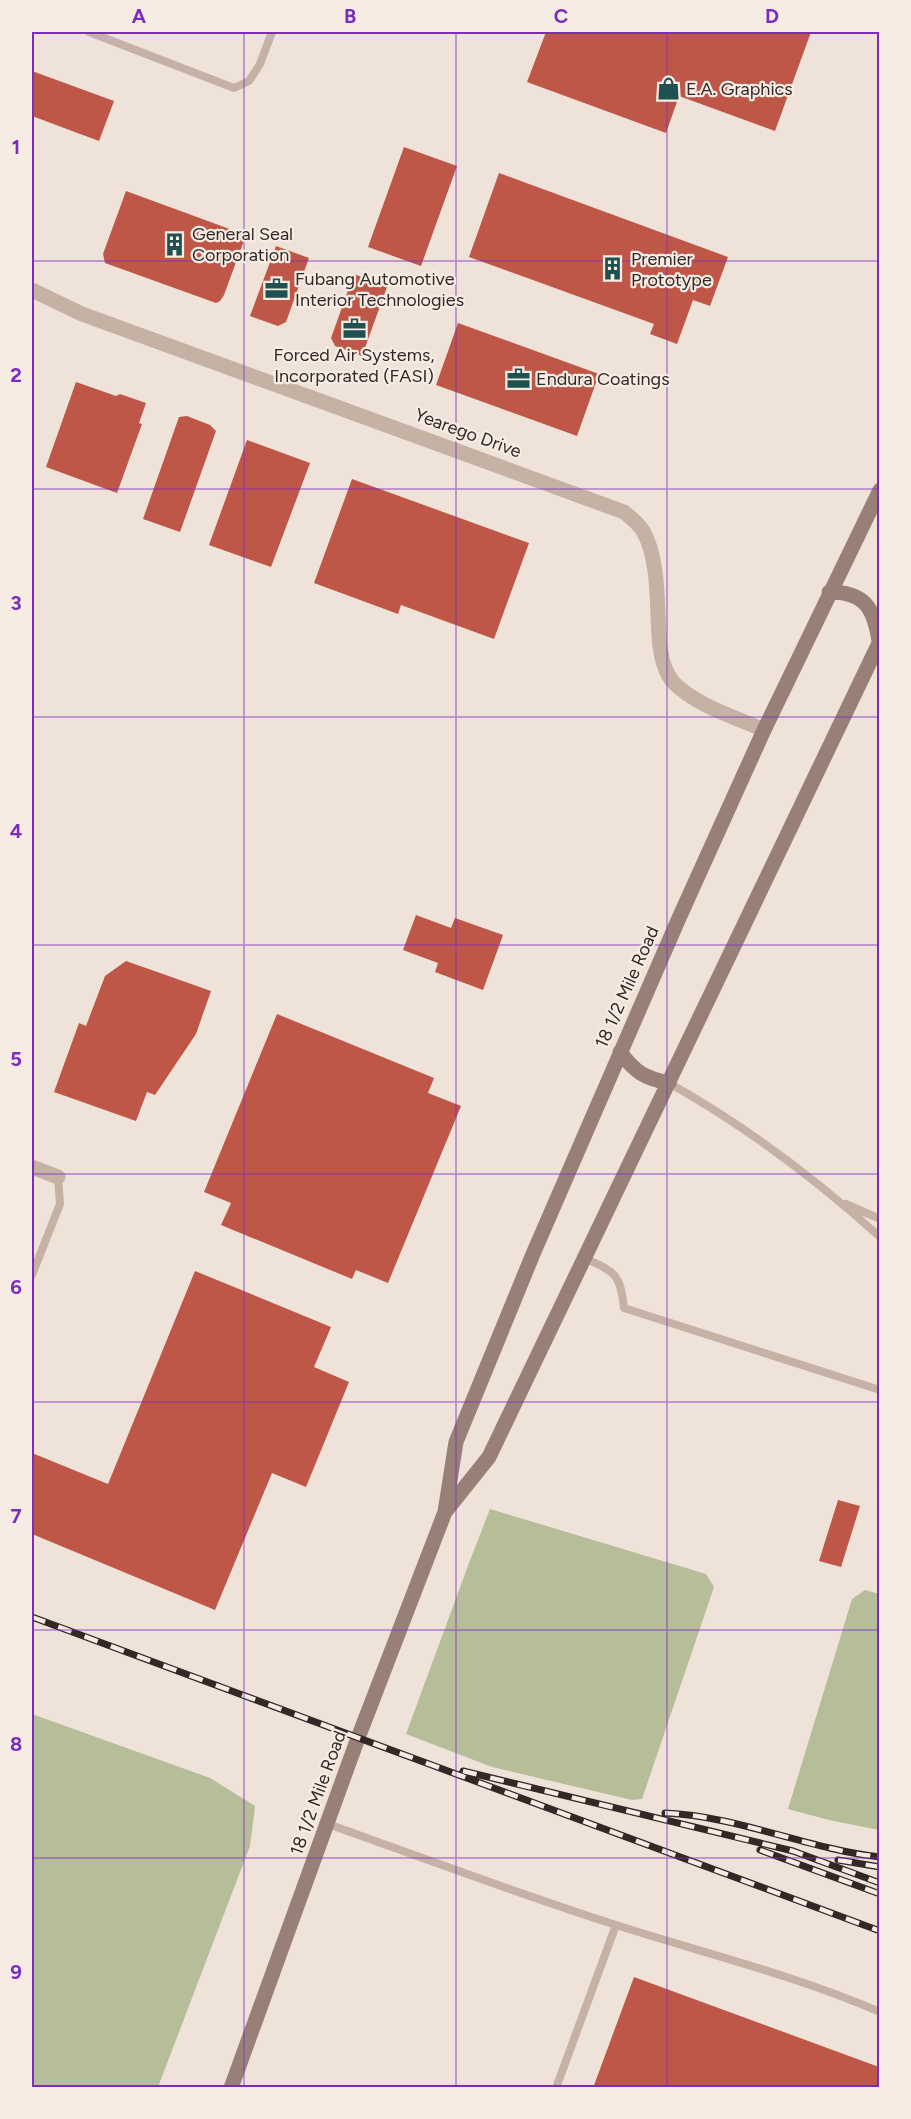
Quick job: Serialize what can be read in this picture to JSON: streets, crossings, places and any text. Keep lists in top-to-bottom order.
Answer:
{
  "streets": {
    "street": ["Yearego Drive", "18 1/2 Mile Road"]
  },
  "crossings": [
    ["Yearego Drive", "18 1/2 Mile Road"]
  ],
  "places": {
    "shop": ["E.A. Graphics"],
    "building": ["General Seal Corporation", "Premier Prototype"],
    "office": ["Fubang Automotive Interior Technologies", "Forced Air Systems, Incorporated (FASI)", "Endura Coatings"]
  },
  "grid": {
    "columns": [
      "A",
      "B",
      "C",
      "D"
    ],
    "rows": [
      "1",
      "2",
      "3",
      "4",
      "5",
      "6",
      "7",
      "8",
      "9"
    ]
  }
}
